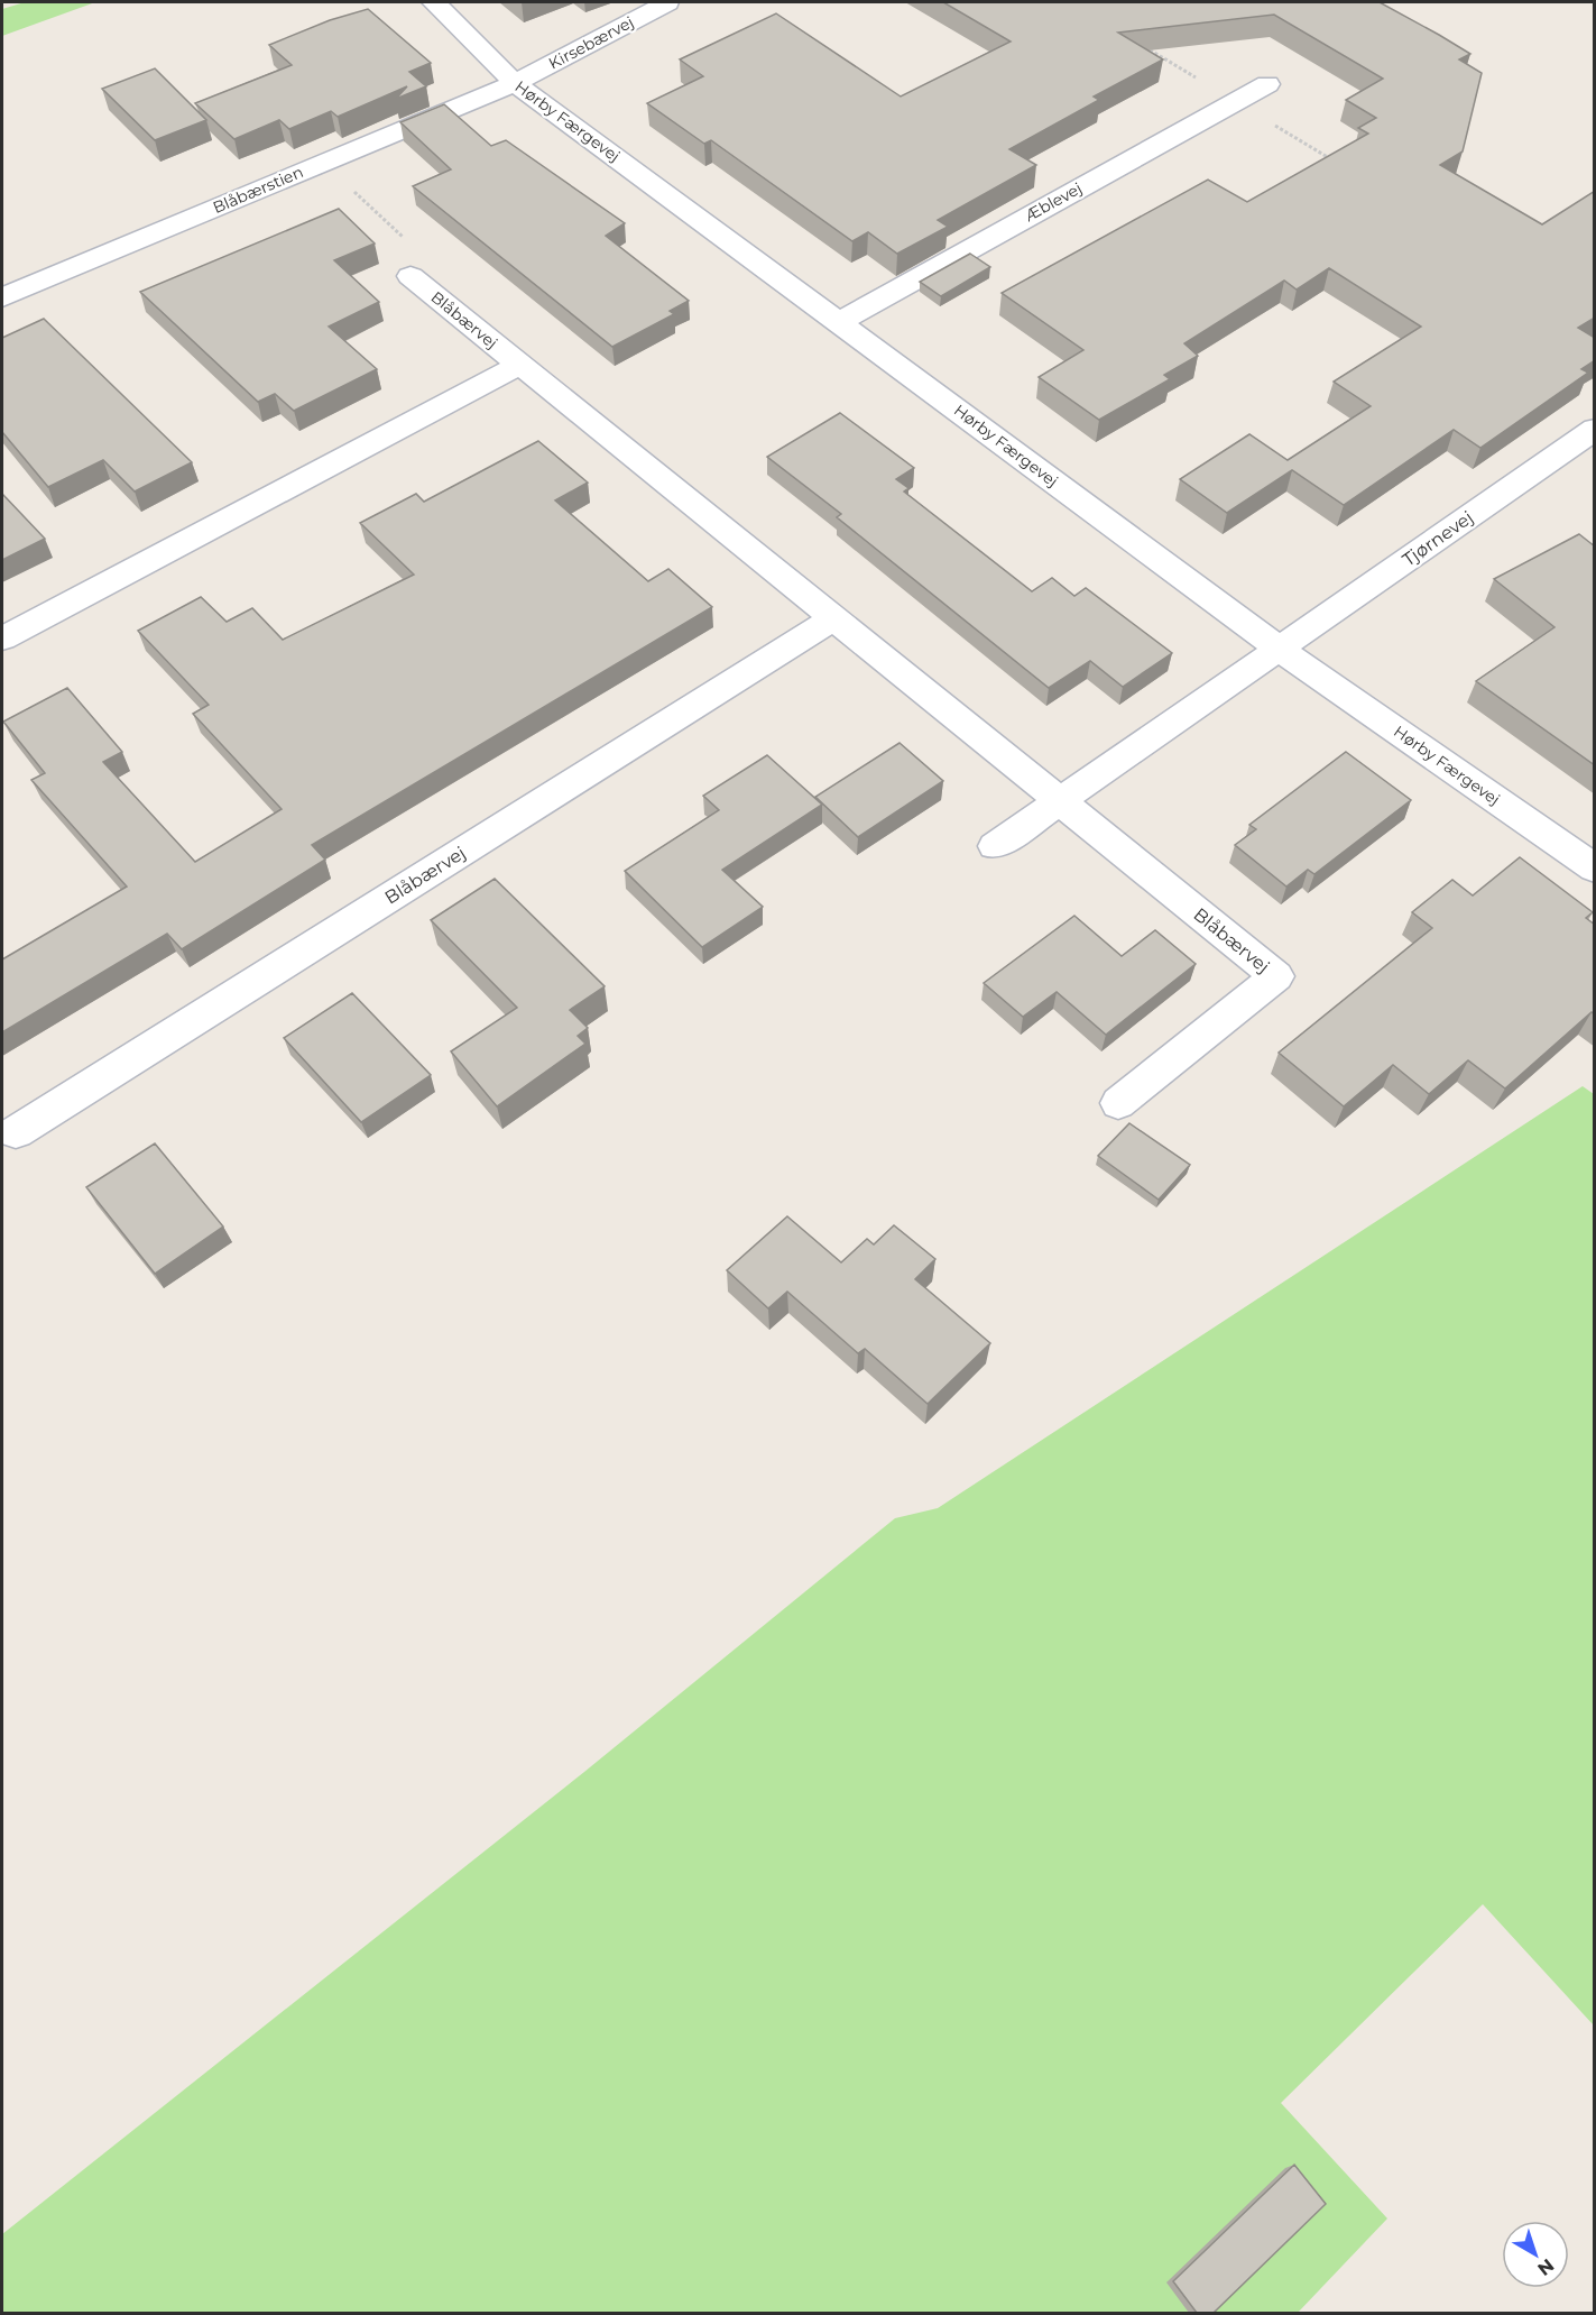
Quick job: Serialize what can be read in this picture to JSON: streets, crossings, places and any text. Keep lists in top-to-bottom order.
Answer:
{
  "streets": {
    "street": [
      "Kirsebærvej",
      "Hørby Færgevej",
      "Blåbærstien",
      "Æblevej",
      "Blåbærvej",
      "Tjørnevej"
    ]
  },
  "crossings": [
    ["Kirsebærvej", "Hørby Færgevej"],
    ["Kirsebærvej", "Blåbærstien"],
    ["Hørby Færgevej", "Blåbærstien"],
    ["Hørby Færgevej", "Æblevej"],
    ["Hørby Færgevej", "Tjørnevej"]
  ],
  "north": "bottom right"
}
